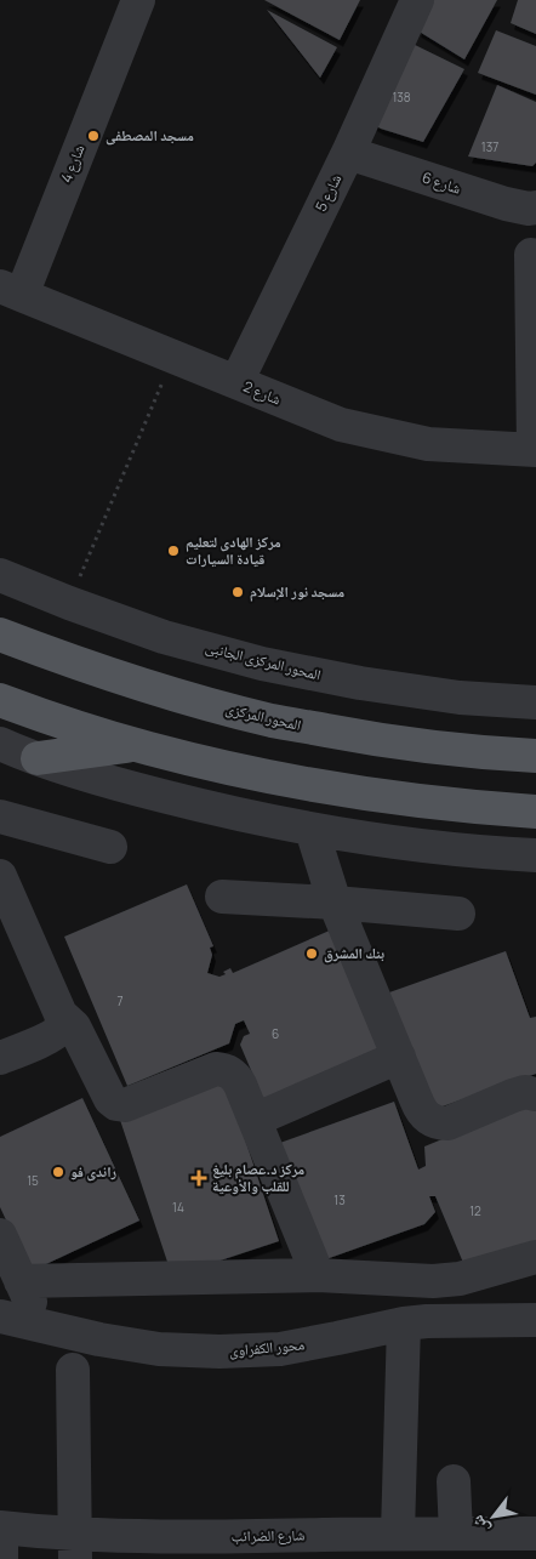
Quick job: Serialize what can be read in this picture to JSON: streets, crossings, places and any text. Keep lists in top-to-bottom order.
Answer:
{
  "streets": {
    "main road": ["المحور المركزى"],
    "street": [
      "شارع 4",
      "شارع 6",
      "شارع 5",
      "شارع 2",
      "المحور المركزى الجانبى",
      "محور الكفراوى",
      "شارع الضرائب"
    ]
  },
  "crossings": [
    ["شارع 4", "شارع 2"],
    ["شارع 6", "شارع 5"],
    ["شارع 5", "شارع 2"]
  ],
  "places": {
    "other": [
      "مسجد المصطفى",
      "مركز الهادى لتعليم قيادة السيارات",
      "مسجد نور الإسلام",
      "بنك المشرق",
      "راندى فو"
    ],
    "health": ["مركز د.عصام بليغ للقلب والأوعية"]
  },
  "house_numbers": [
    "138",
    "137",
    "7",
    "6",
    "15",
    "13",
    "14",
    "12"
  ],
  "north": "bottom left"
}
